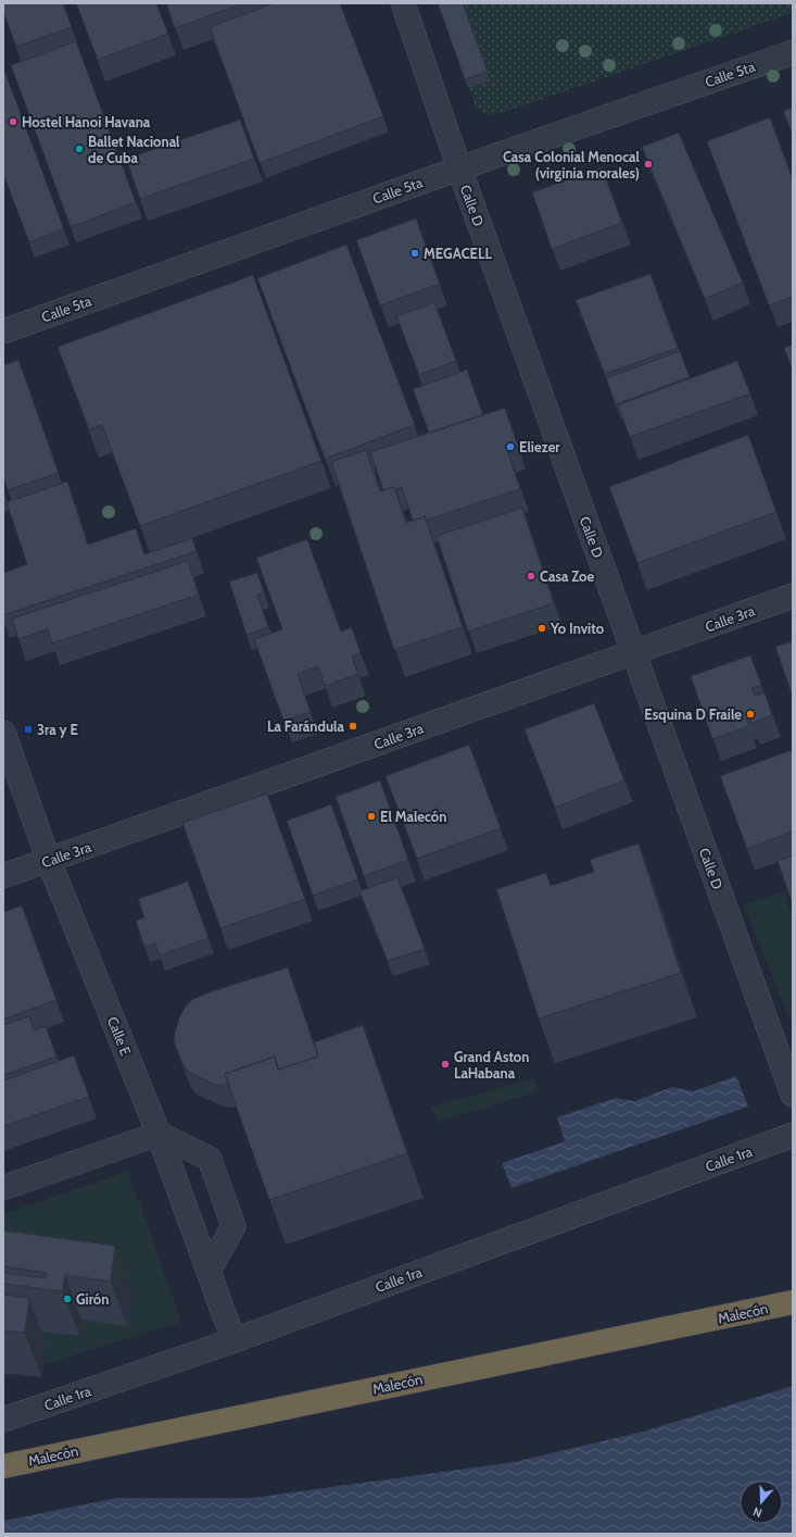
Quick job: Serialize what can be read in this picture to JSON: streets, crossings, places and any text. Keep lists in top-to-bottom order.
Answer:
{
  "streets": {
    "highway": ["Malecón"],
    "street": [
      "Calle 5ta",
      "Calle D",
      "Calle 3ra",
      "Calle E",
      "Calle 1ra"
    ]
  },
  "crossings": [
    ["Calle 5ta", "Calle D"],
    ["Calle D", "Calle 3ra"],
    ["Calle 3ra", "Calle E"],
    ["Calle E", "Calle 1ra"]
  ],
  "places": {
    "other": [
      "Hostel Hanoi Havana",
      "Ballet Nacional de Cuba",
      "Casa Colonial Menocal (virginia morales)",
      "MEGACELL",
      "Eliezer",
      "Casa Zoe",
      "Yo Invito",
      "Esquina D Fraile",
      "La Farándula",
      "El Malecón",
      "Grand Aston LaHabana",
      "Girón"
    ],
    "transit": ["3ra y E"]
  },
  "north": "bottom"
}
